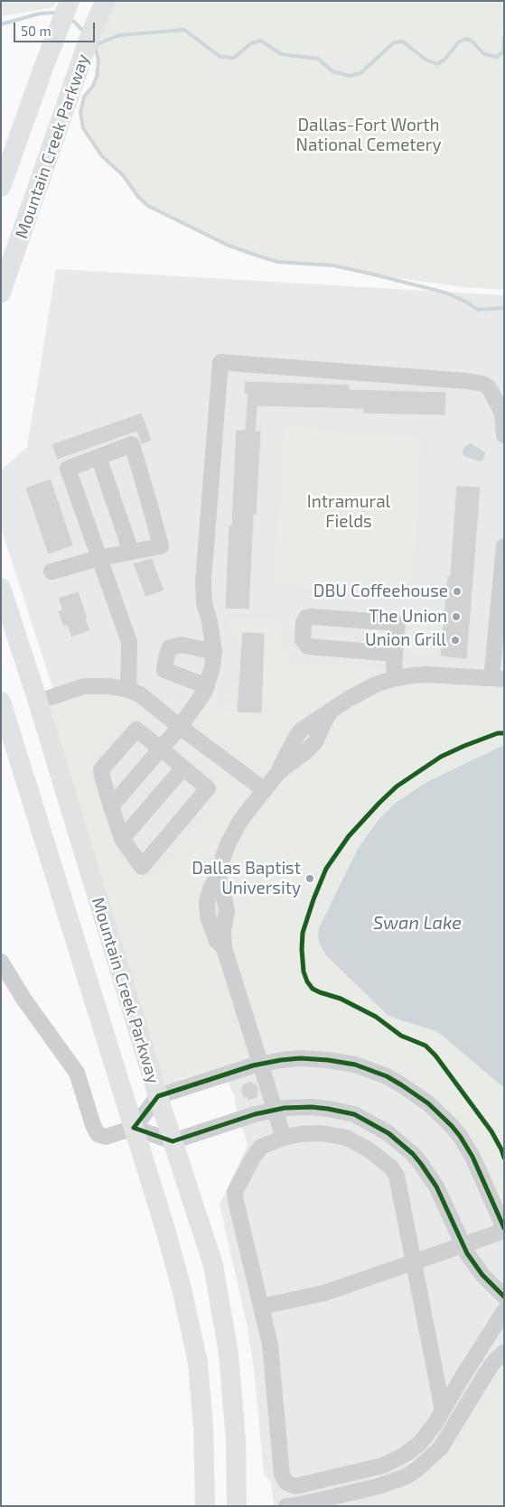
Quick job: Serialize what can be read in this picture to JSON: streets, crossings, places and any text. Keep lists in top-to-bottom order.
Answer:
{
  "streets": {
    "main road": ["Mountain Creek Parkway"]
  },
  "water": ["Swan Lake"],
  "parks": ["Dallas-Fort Worth National Cemetery", "Intramural Fields"],
  "places": [
    "DBU Coffeehouse",
    "The Union",
    "Union Grill",
    "Dallas Baptist University"
  ],
  "scale_bar": "50 m"
}
